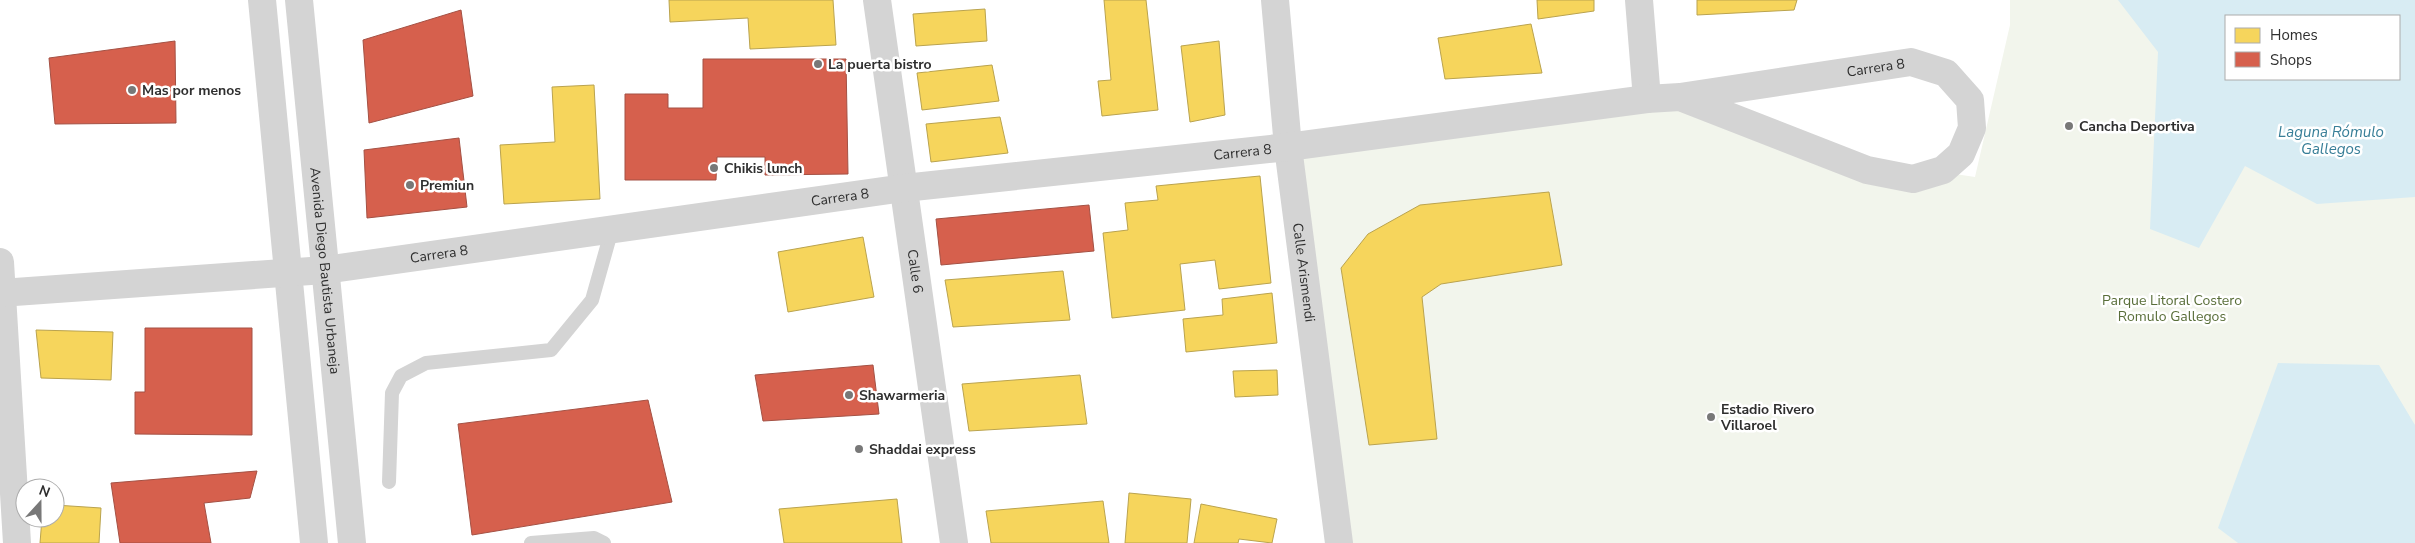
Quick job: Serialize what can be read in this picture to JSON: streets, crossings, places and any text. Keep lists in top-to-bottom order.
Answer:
{
  "streets": {
    "street": [
      "Carrera 8",
      "Avenida Diego Bautista Urbaneja",
      "Calle 6",
      "Calle Arismendi"
    ]
  },
  "crossings": [
    ["Carrera 8", "Avenida Diego Bautista Urbaneja"],
    ["Carrera 8", "Calle 6"],
    ["Carrera 8", "Calle Arismendi"]
  ],
  "water": ["Laguna Rómulo Gallegos"],
  "parks": ["Parque Litoral Costero Romulo Gallegos"],
  "places": [
    "La puerta bistro",
    "Mas por menos",
    "Cancha Deportiva",
    "Chikis lunch",
    "Premiun",
    "Shawarmeria",
    "Estadio Rivero Villaroel",
    "Shaddai express"
  ],
  "legend": ["Homes", "Shops"],
  "north": "top"
}
